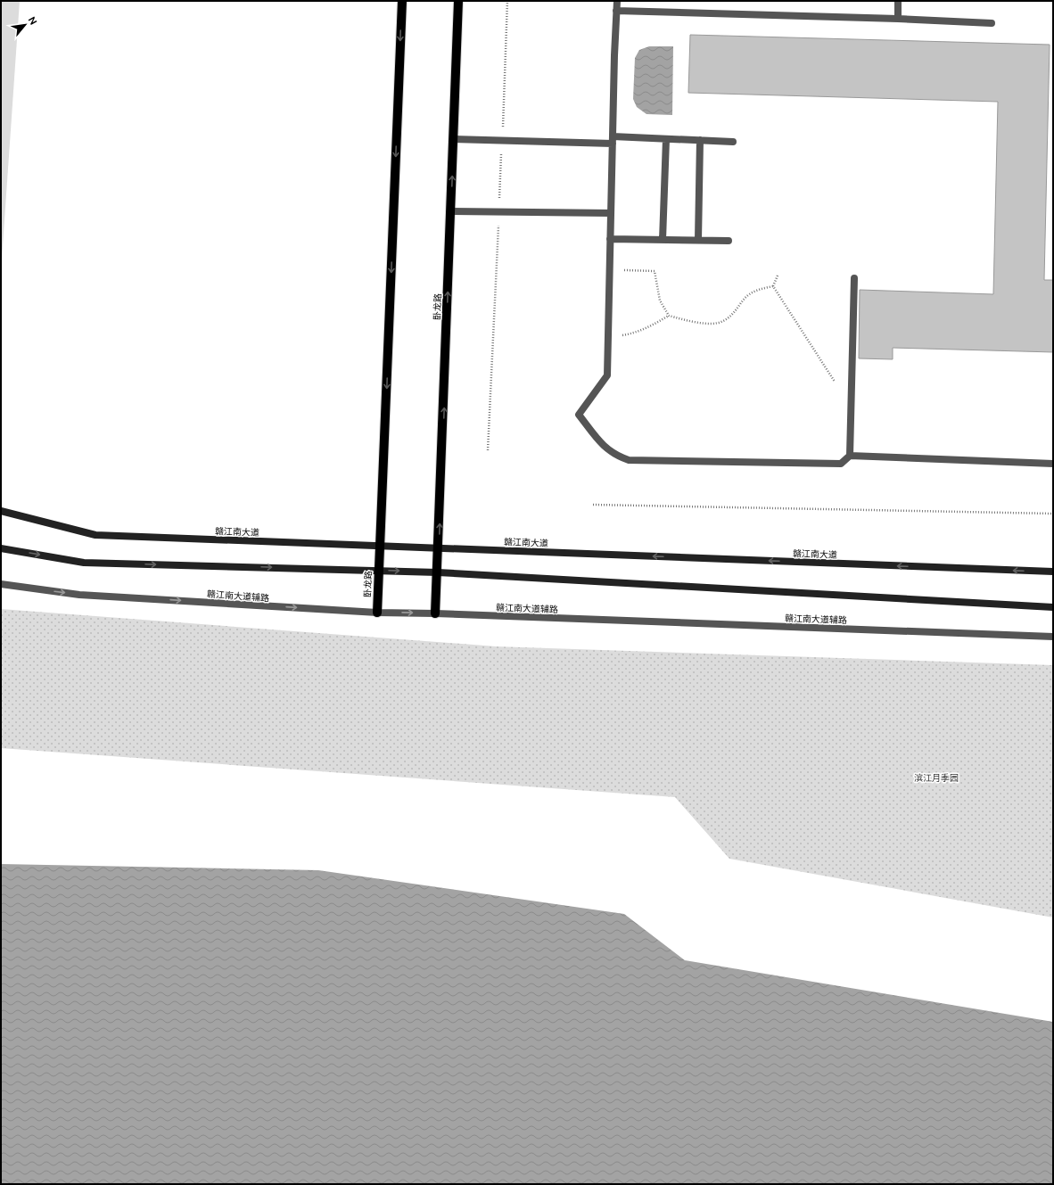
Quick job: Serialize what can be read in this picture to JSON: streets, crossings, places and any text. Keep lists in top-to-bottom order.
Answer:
{
  "streets": {
    "main road": ["卧龙路", "赣江南大道"],
    "street": ["赣江南大道辅路"]
  },
  "crossings": [
    ["卧龙路", "赣江南大道"],
    ["卧龙路", "赣江南大道辅路"]
  ],
  "one_way": ["赣江南大道辅路"],
  "parks": ["滨江月季园"],
  "north": "top right"
}
